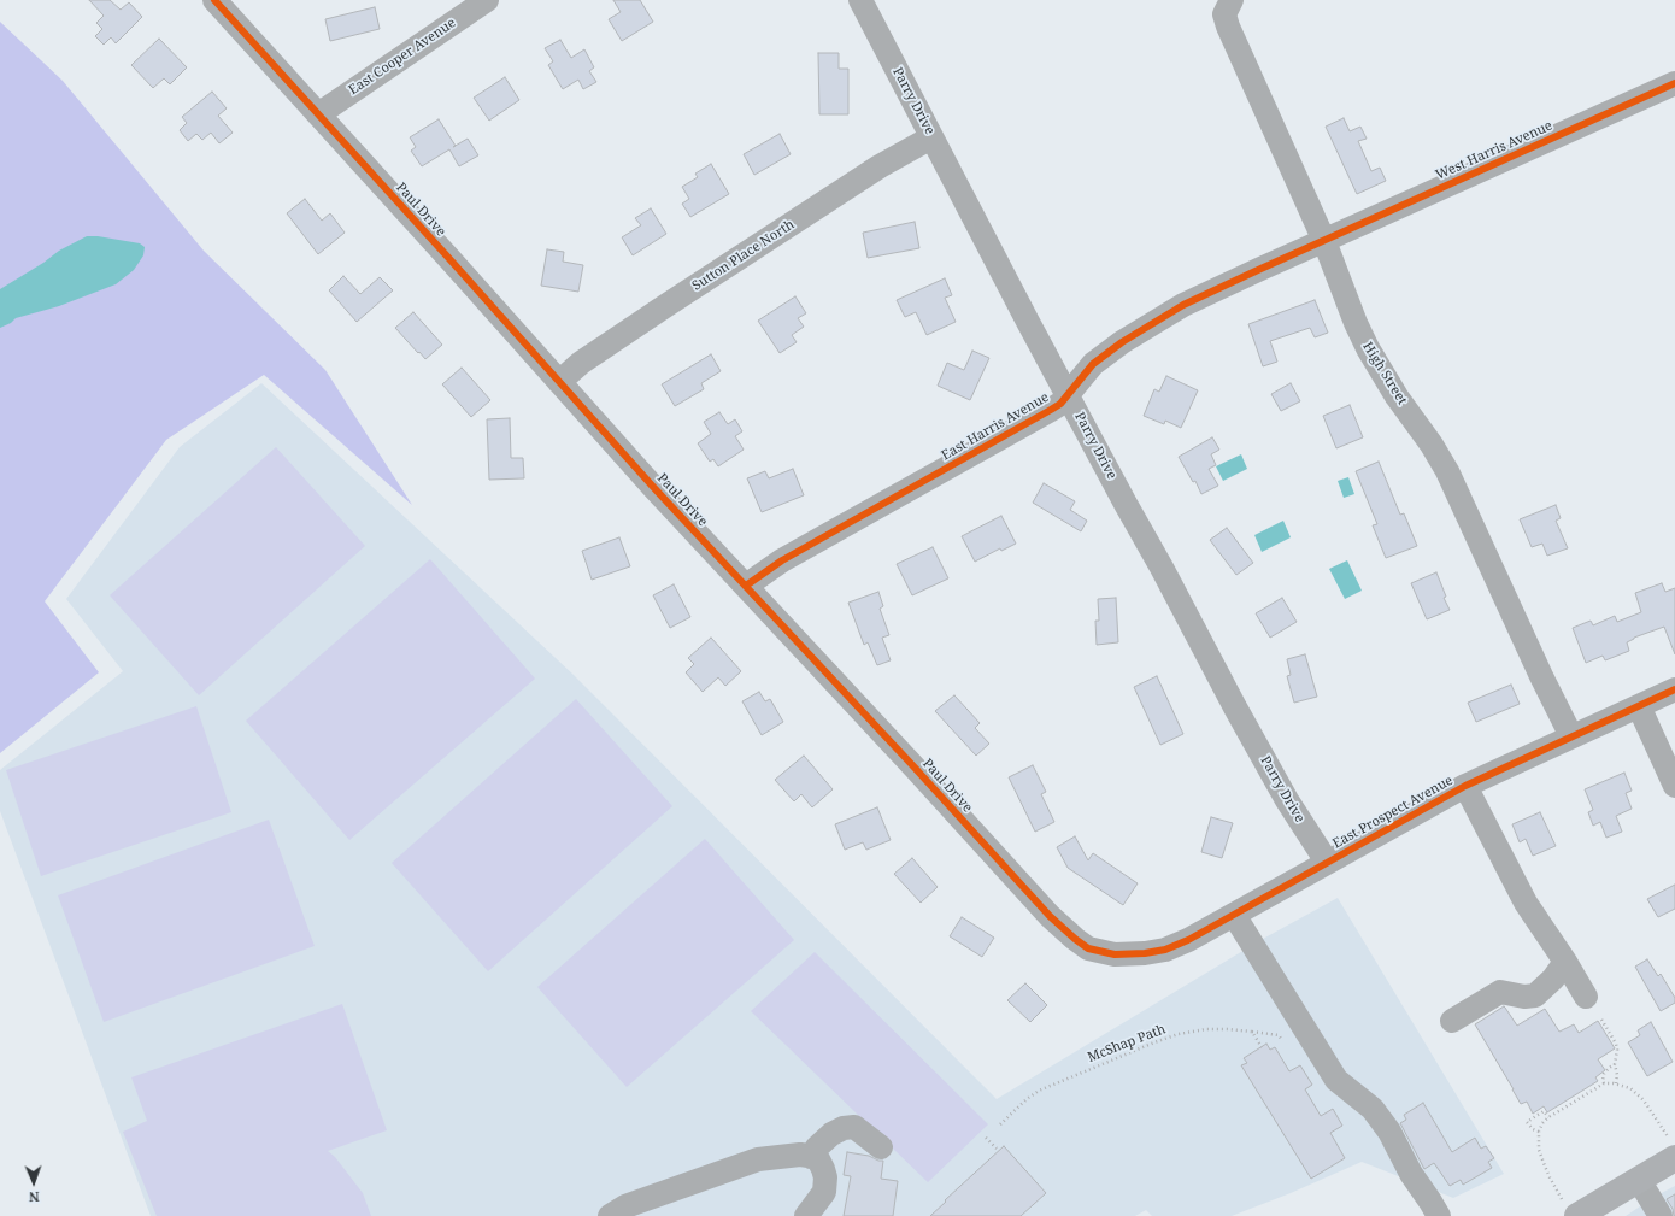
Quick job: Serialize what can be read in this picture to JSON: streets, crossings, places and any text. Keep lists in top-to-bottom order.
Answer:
{
  "streets": {
    "street": [
      "East Cooper Avenue",
      "Parry Drive",
      "West Harris Avenue",
      "Paul Drive",
      "Sutton Place North",
      "High Street",
      "East Harris Avenue",
      "East Prospect Avenue"
    ],
    "path": ["McShap Path"]
  },
  "crossings": [
    ["East Cooper Avenue", "Paul Drive"],
    ["Parry Drive", "Sutton Place North"],
    ["Parry Drive", "East Harris Avenue"],
    ["Parry Drive", "East Prospect Avenue"],
    ["West Harris Avenue", "High Street"],
    ["West Harris Avenue", "East Harris Avenue"],
    ["Paul Drive", "Sutton Place North"],
    ["Paul Drive", "East Harris Avenue"],
    ["Paul Drive", "East Prospect Avenue"],
    ["High Street", "East Harris Avenue"],
    ["High Street", "East Prospect Avenue"]
  ],
  "north": "bottom"
}
